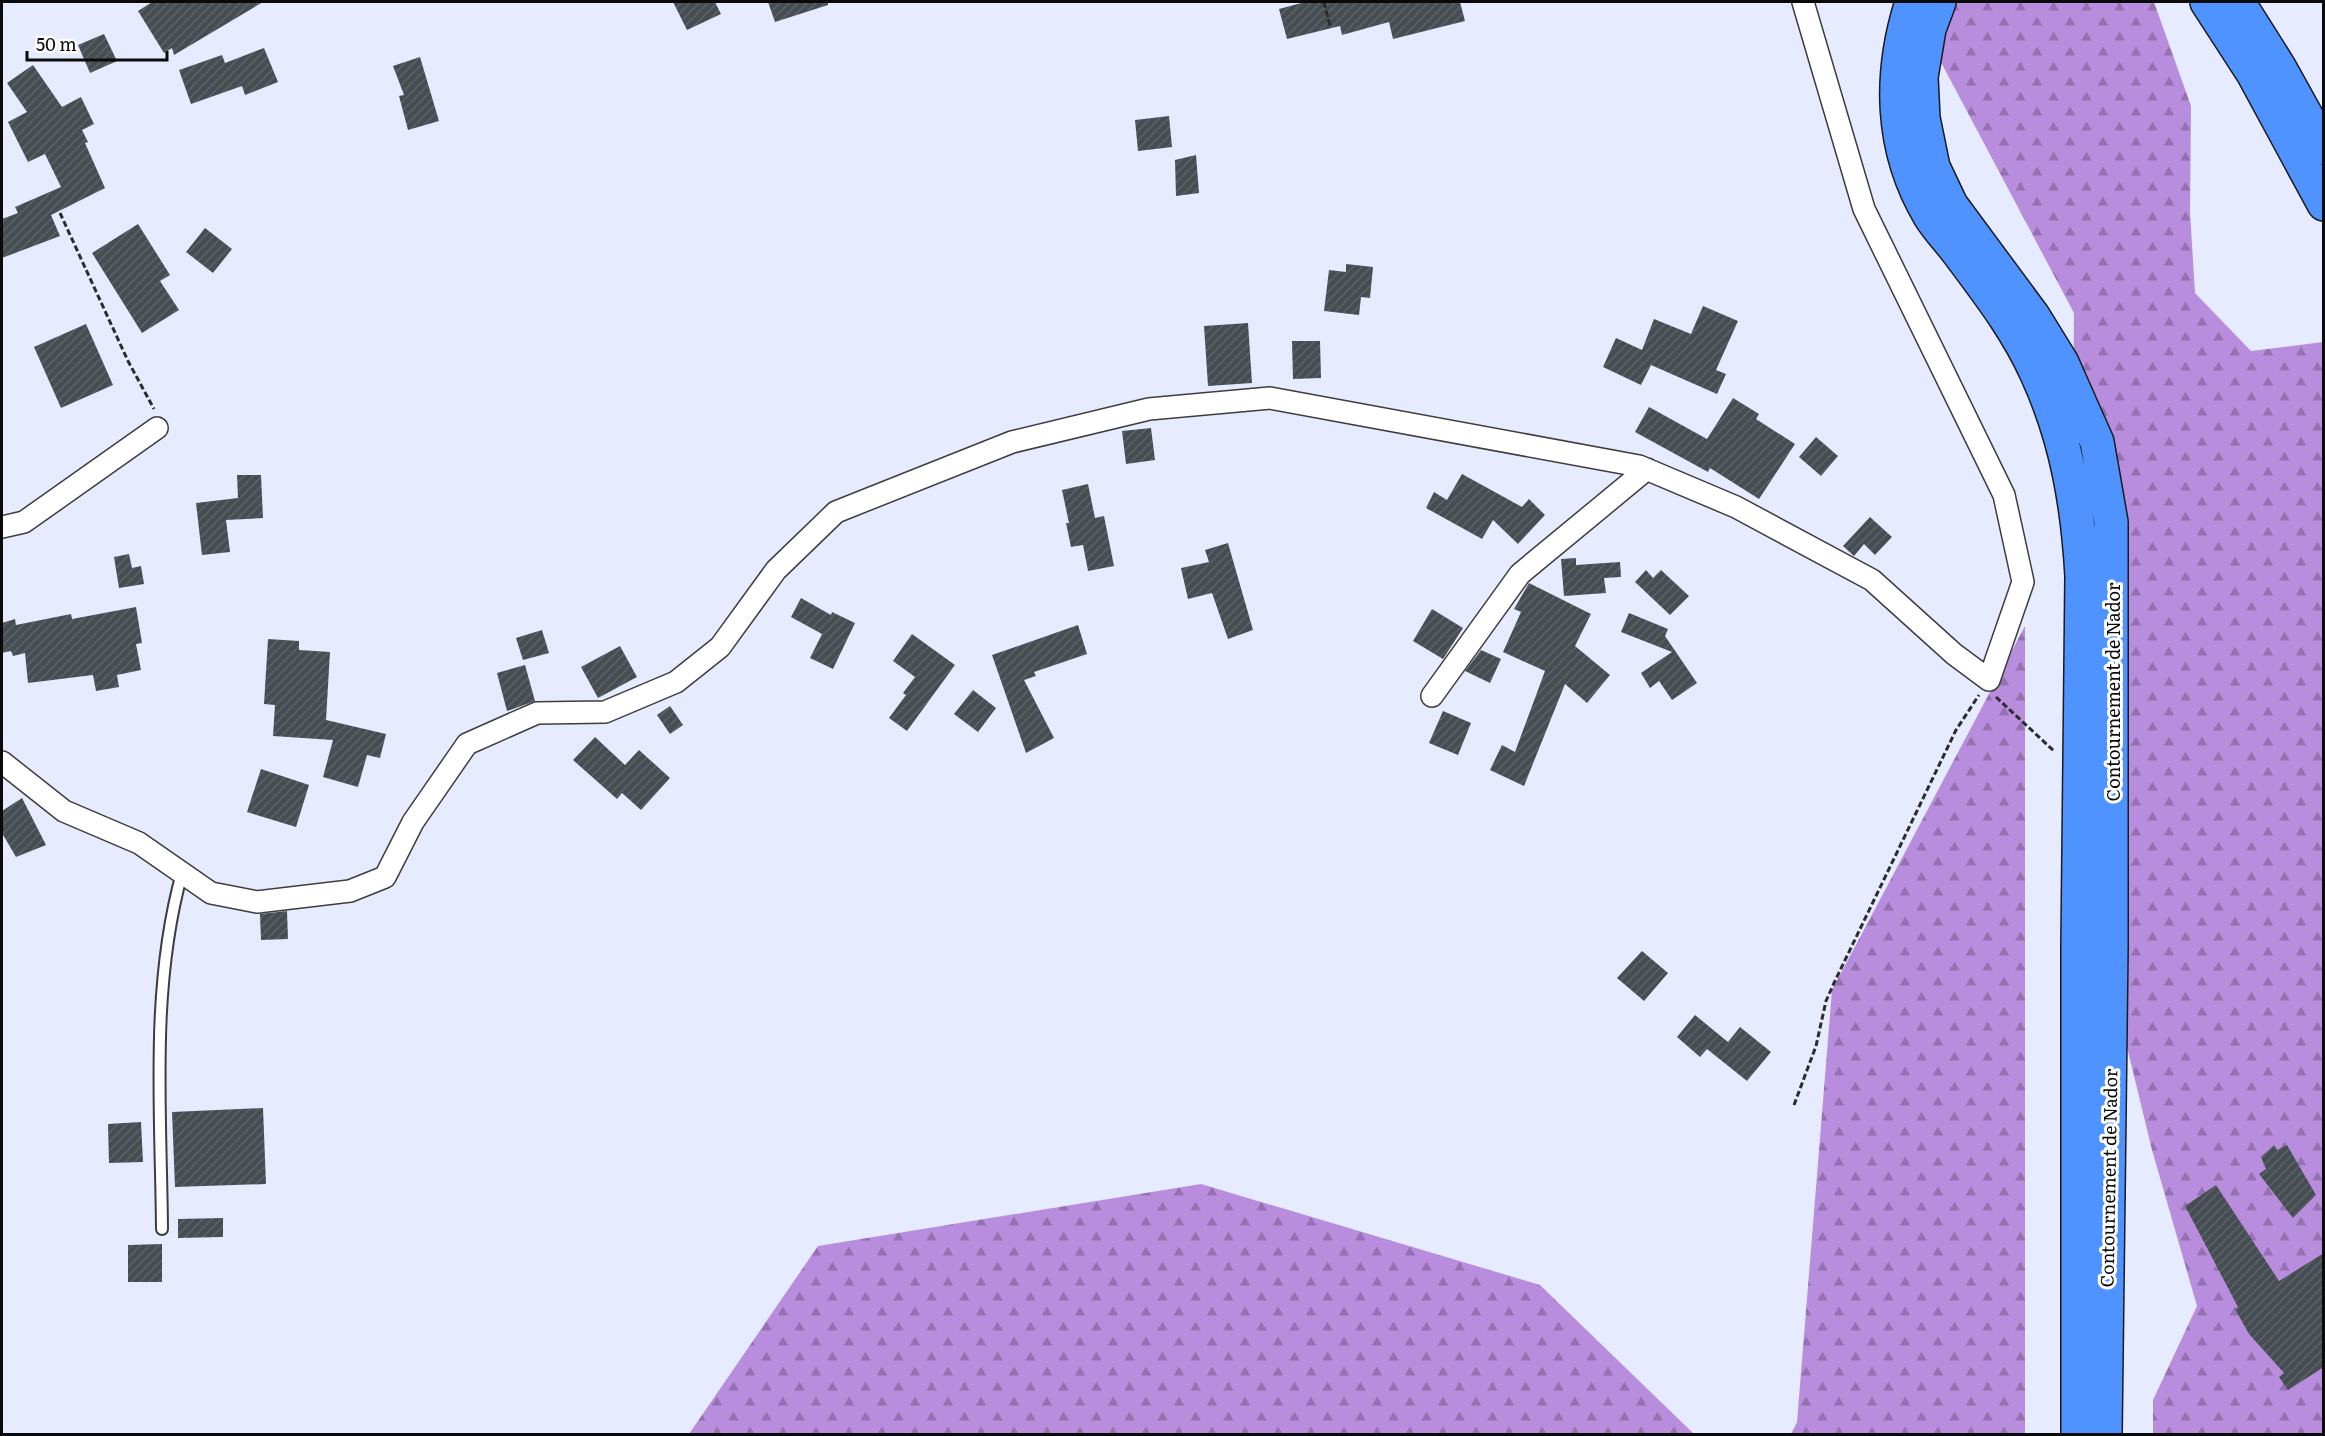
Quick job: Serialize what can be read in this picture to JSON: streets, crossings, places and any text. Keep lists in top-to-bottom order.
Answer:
{
  "streets": {
    "highway": ["Contournement de Nador"]
  },
  "scale_bar": "50 m"
}
